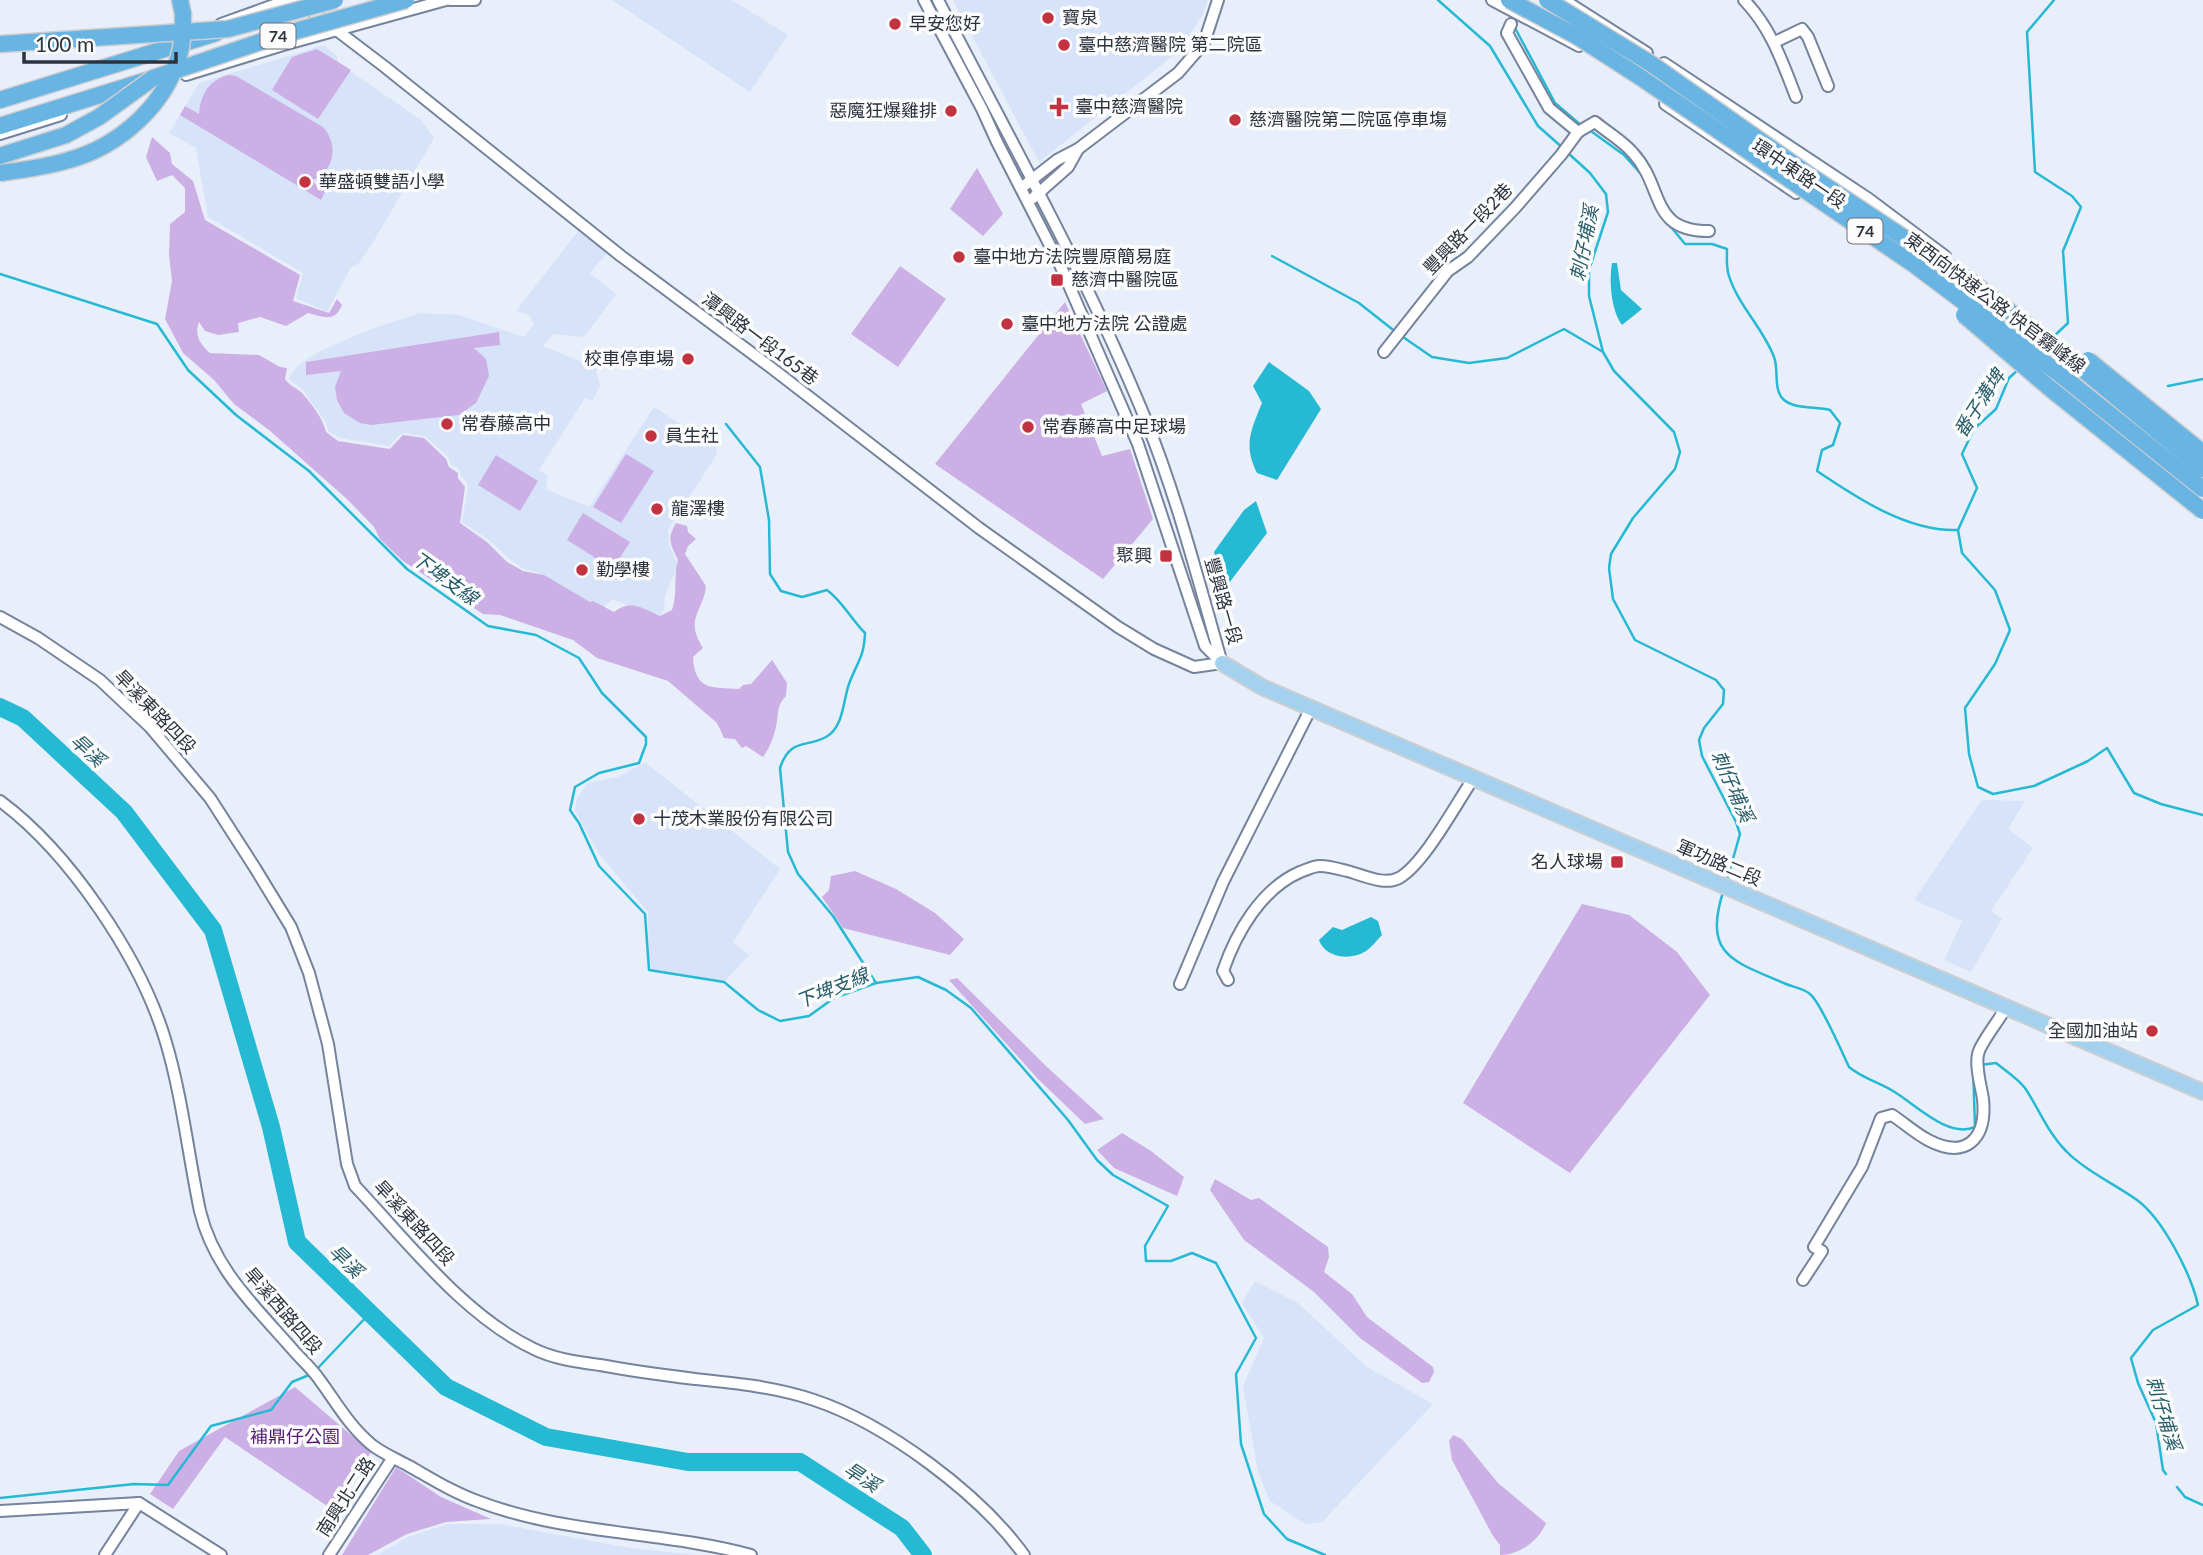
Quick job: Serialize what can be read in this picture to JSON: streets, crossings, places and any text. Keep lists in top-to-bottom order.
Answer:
{
  "streets": {
    "highway": ["74", "東西向快速公路 快官霧峰線"],
    "main road": ["軍功路二段"],
    "street": [
      "環中東路一段",
      "豐興路一段2巷",
      "潭興路一段165巷",
      "豐興路一段",
      "旱溪東路四段",
      "旱溪西路四段",
      "南興北二路"
    ]
  },
  "crossings": [
    ["74", "東西向快速公路 快官霧峰線"],
    ["潭興路一段165巷", "豐興路一段"],
    ["潭興路一段165巷", "軍功路二段"],
    ["豐興路一段", "軍功路二段"],
    ["旱溪西路四段", "南興北二路"]
  ],
  "water": [
    "刺仔埔溪",
    "番子溝埤",
    "下埤支線",
    "旱溪"
  ],
  "parks": ["補鼎仔公園"],
  "places": {
    "other": [
      "寶泉",
      "早安您好",
      "臺中慈濟醫院 第二院區",
      "惡魔狂爆雞排",
      "慈濟醫院第二院區停車塲",
      "華盛頓雙語小學",
      "臺中地方法院豐原簡易庭",
      "臺中地方法院 公證處",
      "校車停車場",
      "常春藤高中",
      "常春藤高中足球場",
      "員生社",
      "龍澤樓",
      "勤學樓",
      "十茂木業股份有限公司",
      "全國加油站"
    ],
    "health": ["臺中慈濟醫院"],
    "transit": ["慈濟中醫院區", "聚興", "名人球場"]
  },
  "scale_bar": "100 m"
}
